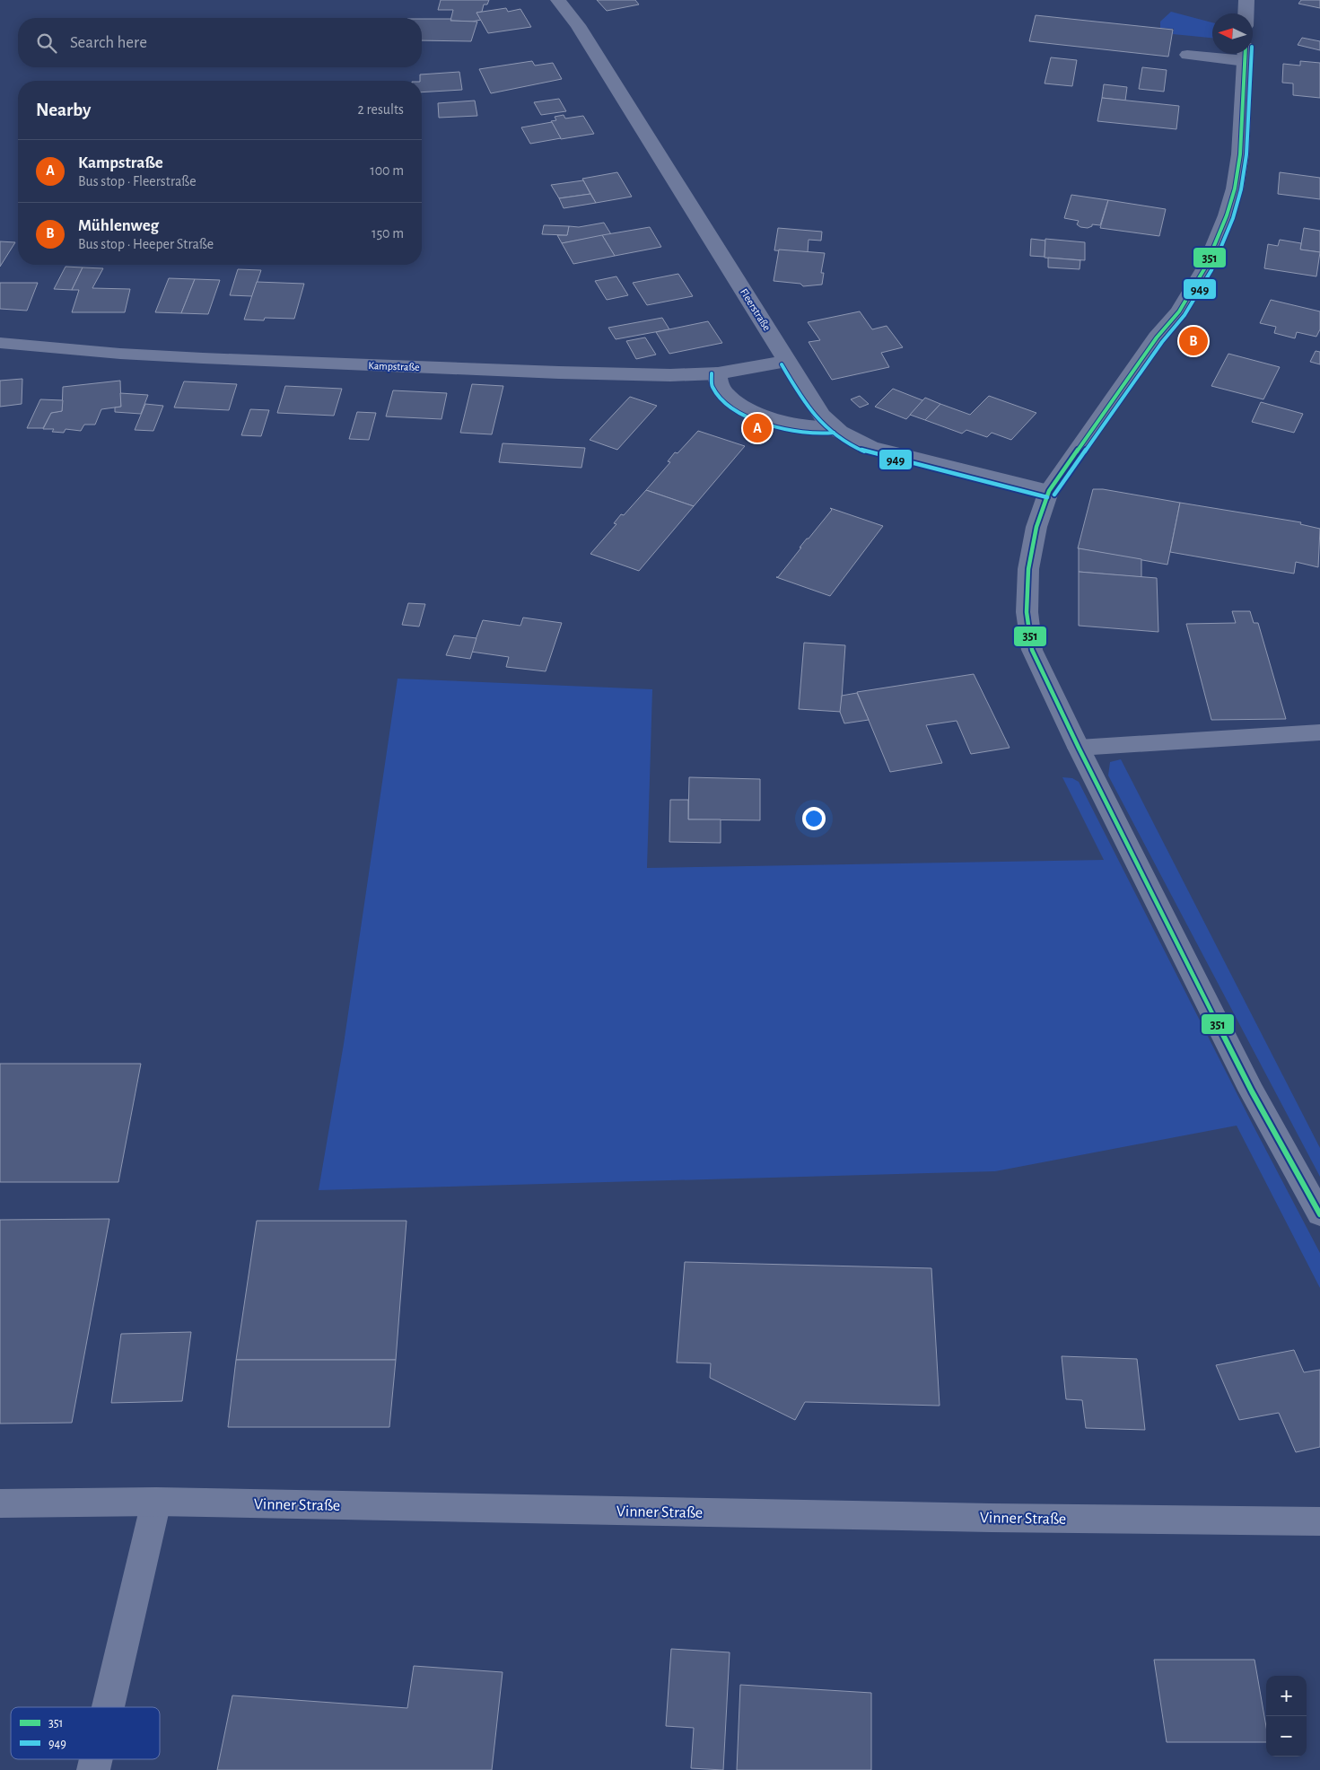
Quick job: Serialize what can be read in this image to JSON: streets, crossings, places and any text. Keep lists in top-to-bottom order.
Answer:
{
  "streets": {
    "street": ["Fleerstraße", "Kampstraße", "Vinner Straße"]
  },
  "crossings": [
    ["Fleerstraße", "Kampstraße"]
  ],
  "lines": ["transit line 351", "transit line 949"],
  "legend": ["351", "949"],
  "north": "left",
  "page": {
    "search": "Search here",
    "heading": ["Nearby", "2 results"],
    "list": [
      {
        "mark": "A",
        "name": "Kampstraße",
        "note": "Bus stop · Fleerstraße",
        "value": "100 m"
      },
      {
        "mark": "B",
        "name": "Mühlenweg",
        "note": "Bus stop · Heeper Straße",
        "value": "150 m"
      }
    ],
    "pins": ["B", "A"],
    "map_buttons": ["+", "−"]
  }
}
